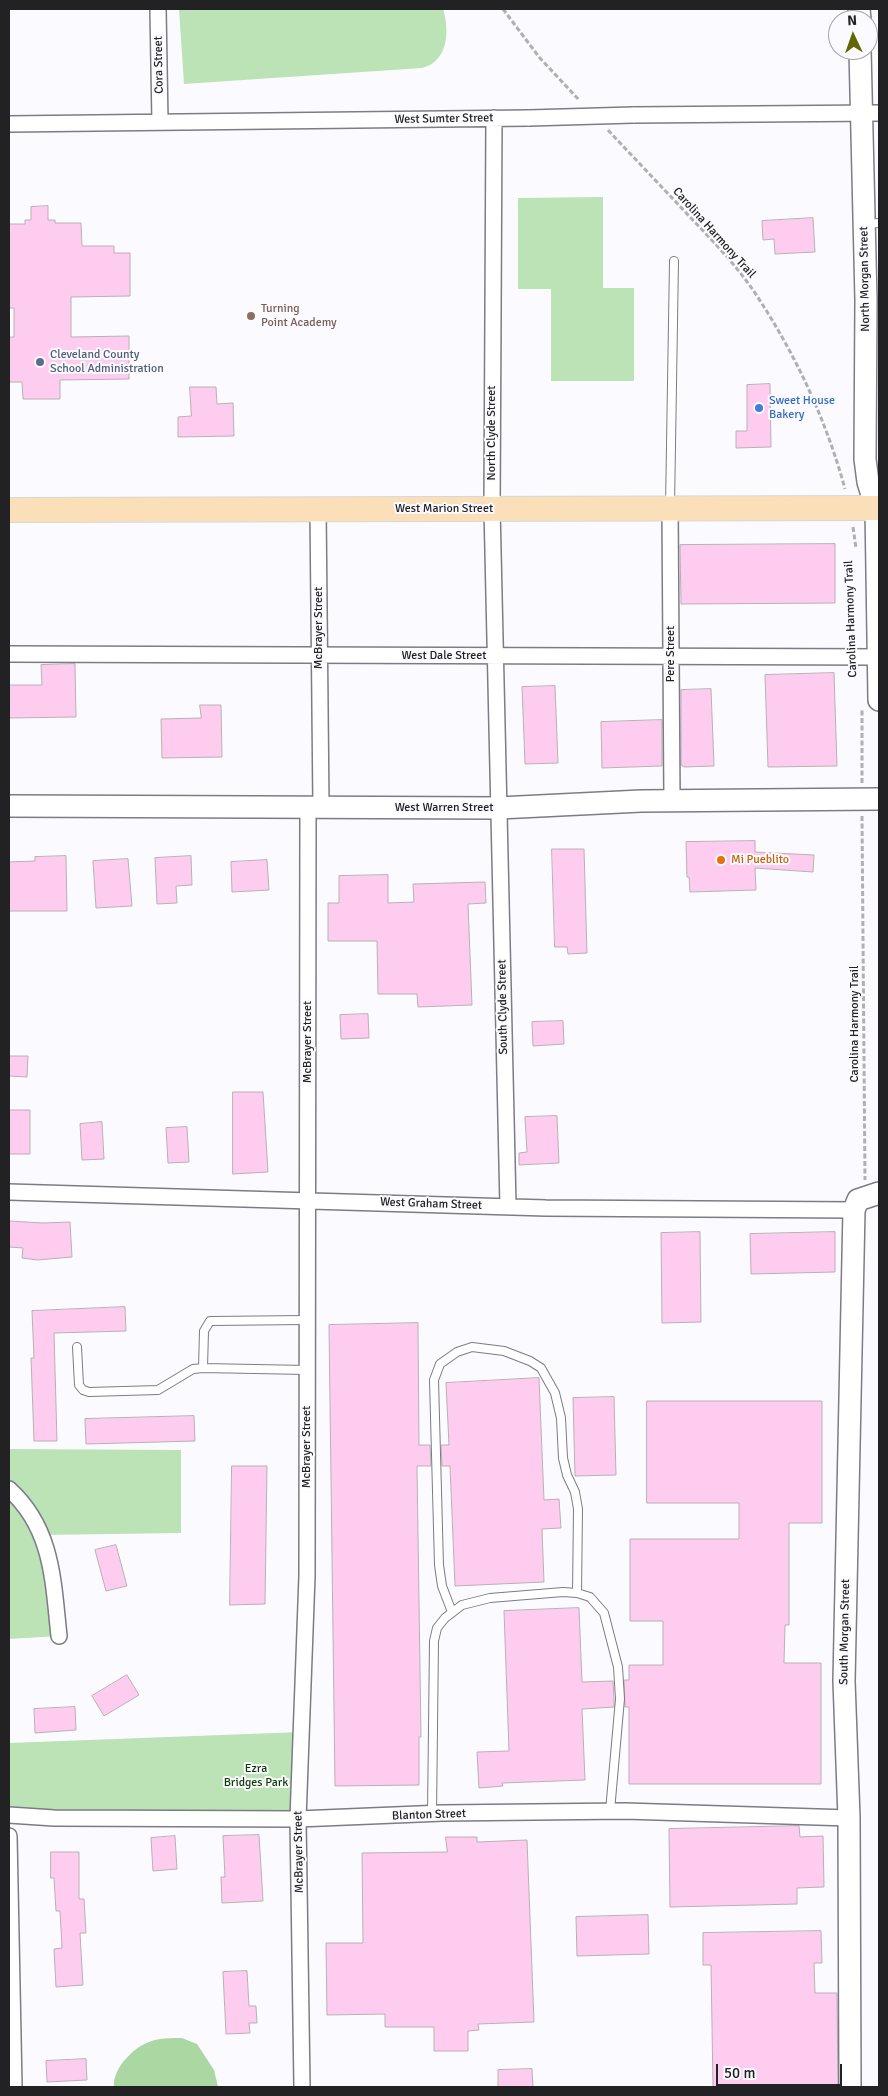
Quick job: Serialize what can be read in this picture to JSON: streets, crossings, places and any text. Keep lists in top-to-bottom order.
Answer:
{
  "streets": {
    "main road": ["West Marion Street"],
    "street": [
      "Cora Street",
      "West Sumter Street",
      "North Morgan Street",
      "North Clyde Street",
      "McBrayer Street",
      "Pere Street",
      "West Dale Street",
      "West Warren Street",
      "South Clyde Street",
      "West Graham Street",
      "South Morgan Street",
      "Blanton Street"
    ],
    "path": ["Carolina Harmony Trail"]
  },
  "crossings": [
    ["Cora Street", "West Sumter Street"],
    ["West Sumter Street", "North Morgan Street"],
    ["West Sumter Street", "North Clyde Street"],
    ["Carolina Harmony Trail", "West Marion Street"],
    ["Carolina Harmony Trail", "West Warren Street"],
    ["Carolina Harmony Trail", "West Graham Street"],
    ["Carolina Harmony Trail", "South Morgan Street"],
    ["North Morgan Street", "West Marion Street"],
    ["North Clyde Street", "West Marion Street"],
    ["North Clyde Street", "West Dale Street"],
    ["North Clyde Street", "West Warren Street"],
    ["North Clyde Street", "South Clyde Street"],
    ["West Marion Street", "McBrayer Street"],
    ["West Marion Street", "Pere Street"],
    ["McBrayer Street", "West Dale Street"],
    ["McBrayer Street", "West Warren Street"],
    ["McBrayer Street", "West Graham Street"],
    ["McBrayer Street", "Blanton Street"],
    ["Pere Street", "West Dale Street"],
    ["Pere Street", "West Warren Street"],
    ["West Warren Street", "South Clyde Street"],
    ["South Clyde Street", "West Graham Street"],
    ["West Graham Street", "South Morgan Street"],
    ["South Morgan Street", "Blanton Street"]
  ],
  "parks": ["Ezra Bridges Park"],
  "places": [
    "Turning Point Academy",
    "Cleveland County School Administration",
    "Sweet House Bakery",
    "Mi Pueblito"
  ],
  "scale_bar": "50 m",
  "north": "top"
}
